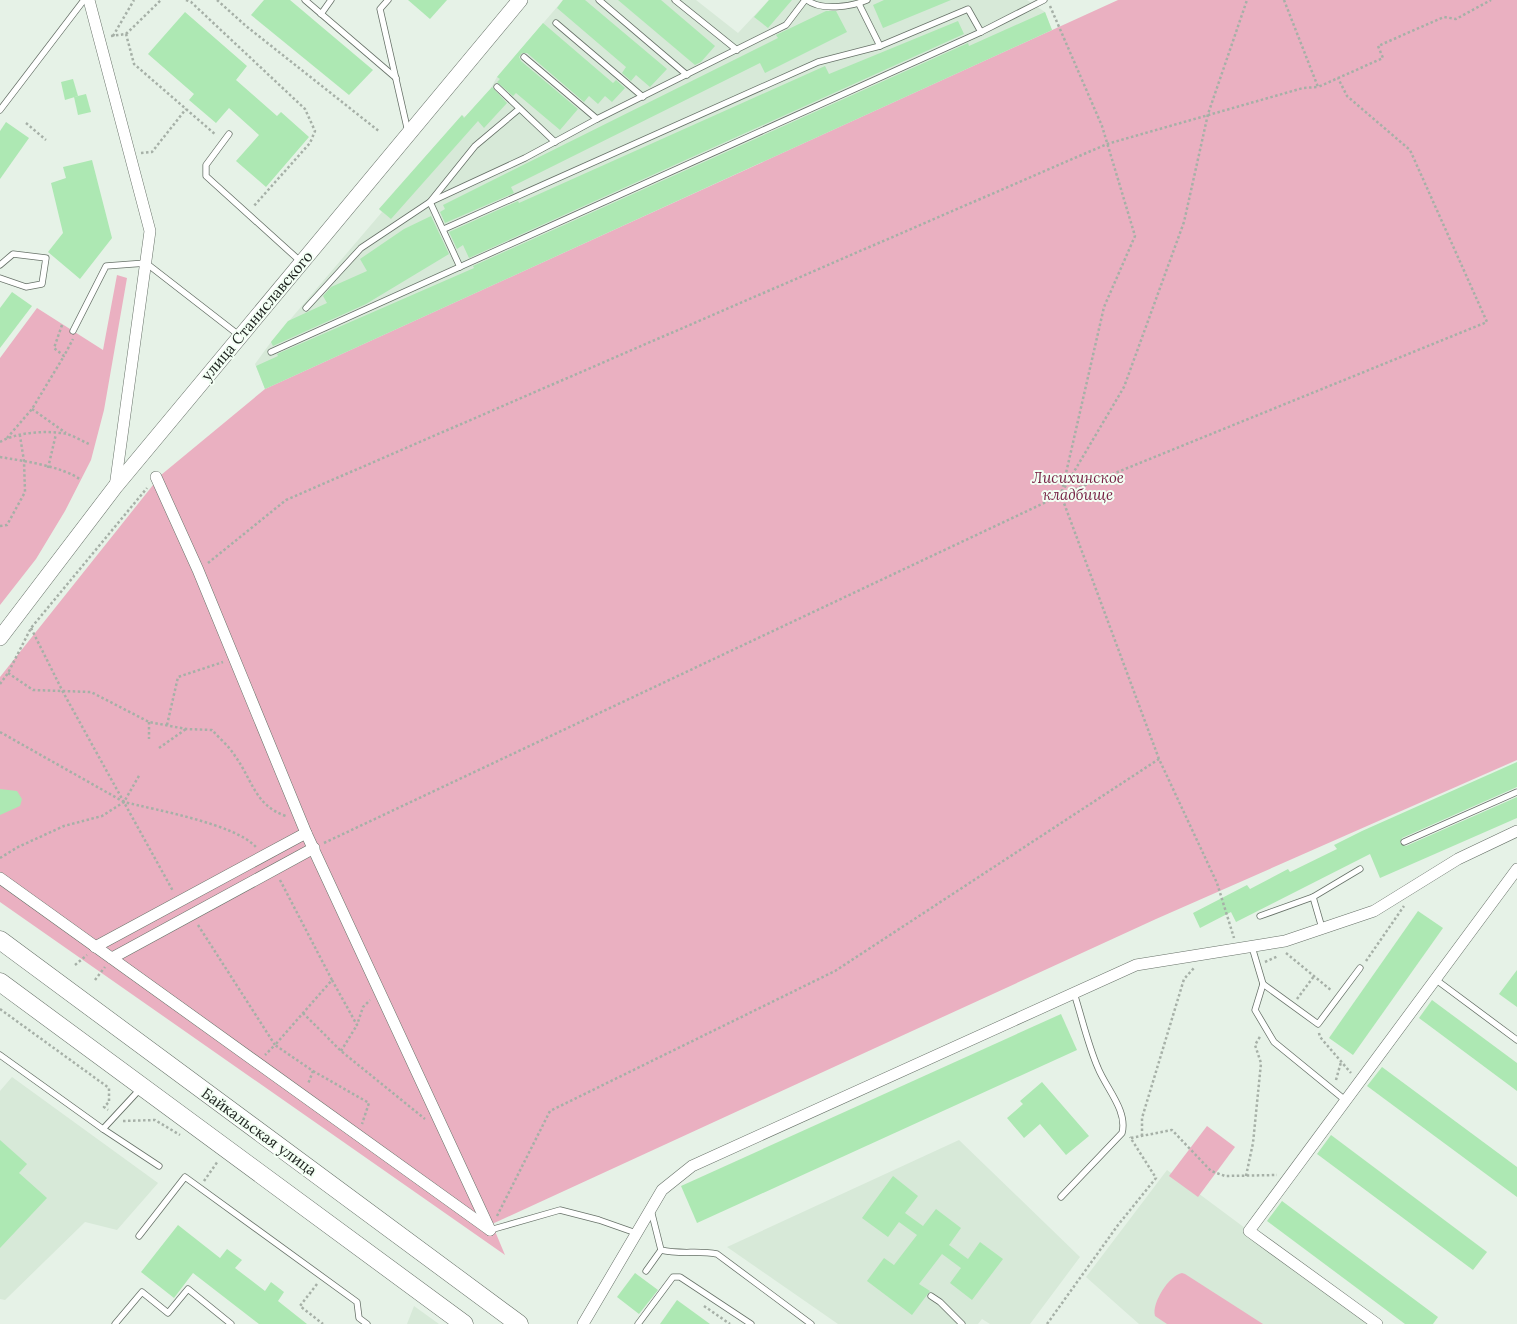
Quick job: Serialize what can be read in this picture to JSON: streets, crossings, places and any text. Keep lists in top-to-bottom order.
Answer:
{
  "streets": {
    "main road": ["улица Станиславского", "Байкальская улица"]
  },
  "parks": ["Лисихинское кладбище"]
}
